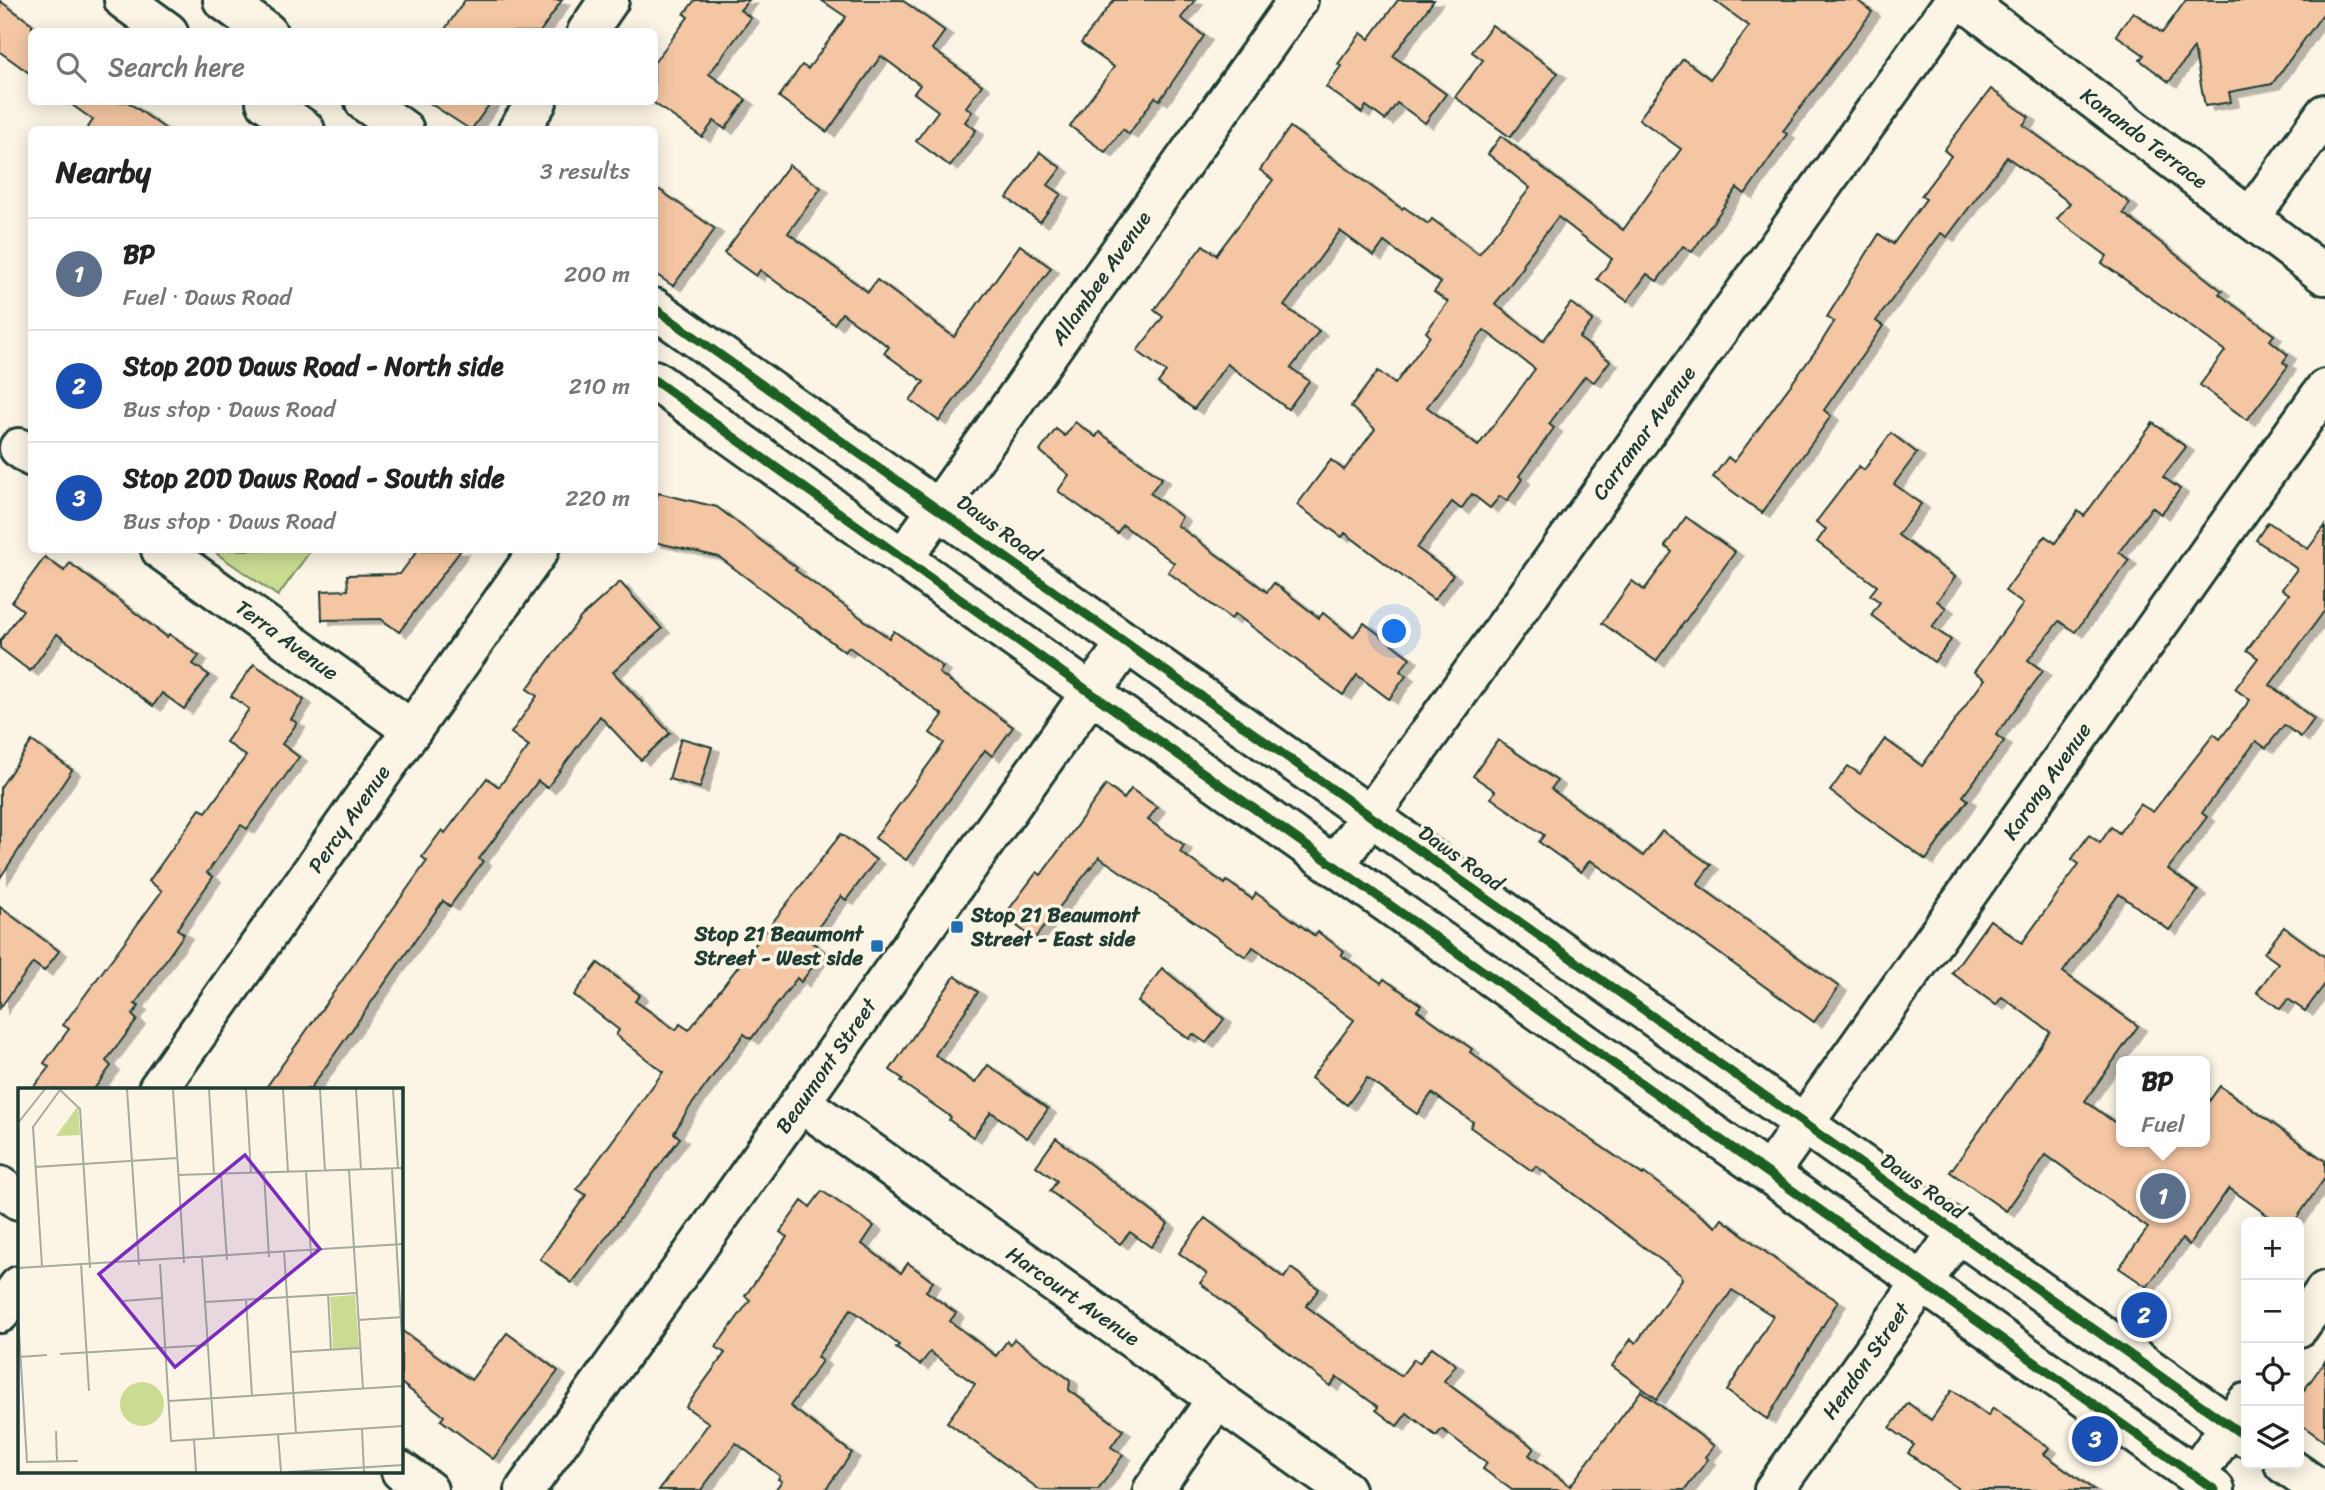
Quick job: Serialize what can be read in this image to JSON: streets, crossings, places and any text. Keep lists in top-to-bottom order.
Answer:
{
  "streets": {
    "street": [
      "Konando Terrace",
      "Allambee Avenue",
      "Carramar Avenue",
      "Daws Road",
      "Terra Avenue",
      "Karong Avenue",
      "Percy Avenue",
      "Beaumont Street",
      "Harcourt Avenue",
      "Hendon Street"
    ]
  },
  "crossings": [
    ["Allambee Avenue", "Daws Road"],
    ["Carramar Avenue", "Daws Road"],
    ["Daws Road", "Karong Avenue"],
    ["Daws Road", "Beaumont Street"],
    ["Daws Road", "Hendon Street"],
    ["Terra Avenue", "Percy Avenue"],
    ["Beaumont Street", "Harcourt Avenue"]
  ],
  "places": {
    "transit": ["Stop 21 Beaumont Street - East side", "Stop 21 Beaumont Street - West side"]
  },
  "page": {
    "search": "Search here",
    "heading": ["Nearby", "3 results"],
    "list": [
      {
        "mark": "1",
        "name": "BP",
        "note": "Fuel · Daws Road",
        "value": "200 m"
      },
      {
        "mark": "2",
        "name": "Stop 20D Daws Road - North side",
        "note": "Bus stop · Daws Road",
        "value": "210 m"
      },
      {
        "mark": "3",
        "name": "Stop 20D Daws Road - South side",
        "note": "Bus stop · Daws Road",
        "value": "220 m"
      }
    ],
    "popup": ["BP", "Fuel"],
    "pins": ["1", "2", "3"],
    "map_buttons": ["+", "−"]
  }
}
